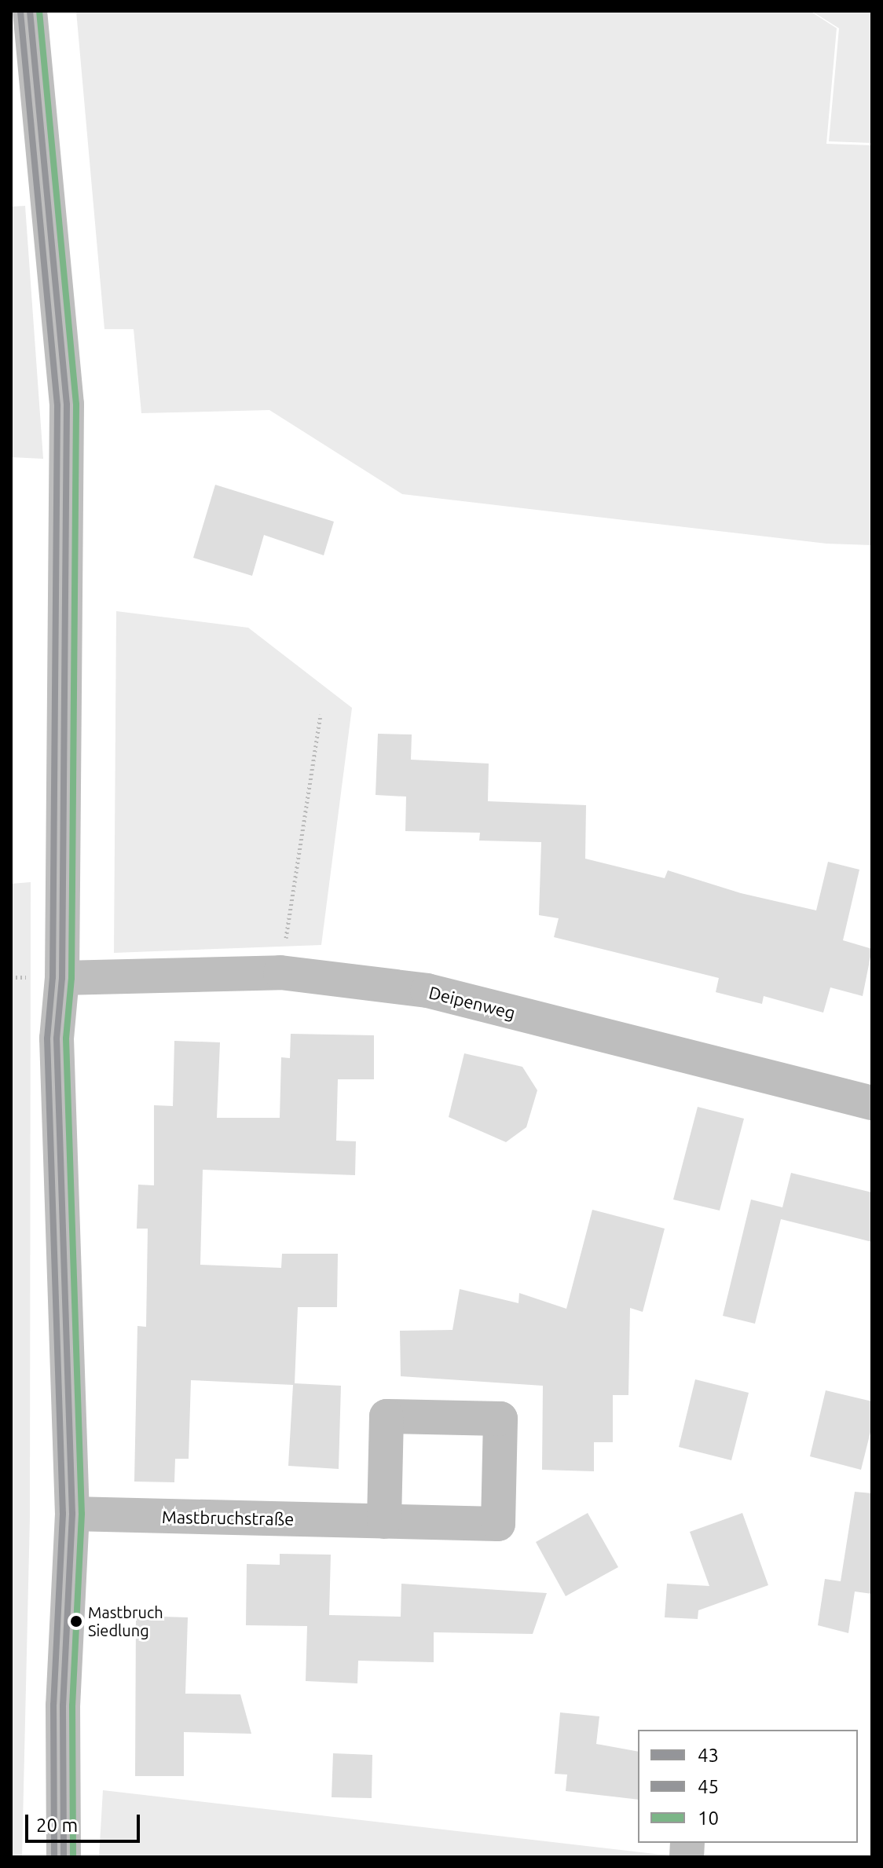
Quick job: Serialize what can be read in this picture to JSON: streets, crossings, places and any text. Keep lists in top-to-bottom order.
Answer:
{
  "streets": {
    "street": ["Deipenweg", "Mastbruchstraße"]
  },
  "places": ["Mastbruch Siedlung"],
  "lines": ["transit line 43", "transit line 10", "transit line 45"],
  "legend": ["43", "45", "10"],
  "scale_bar": "20 m"
}
